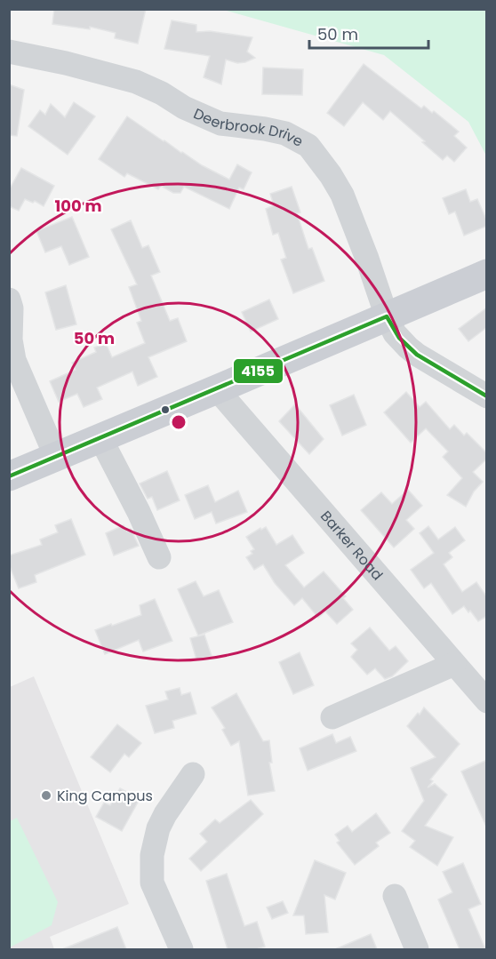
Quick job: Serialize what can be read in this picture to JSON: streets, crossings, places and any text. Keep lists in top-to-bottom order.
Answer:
{
  "streets": {
    "street": ["Deerbrook Drive", "Barker Road"]
  },
  "places": ["King Campus"],
  "lines": ["transit line 4155"],
  "scale_bar": "50 m",
  "rings": ["100 m", "50 m"]
}
